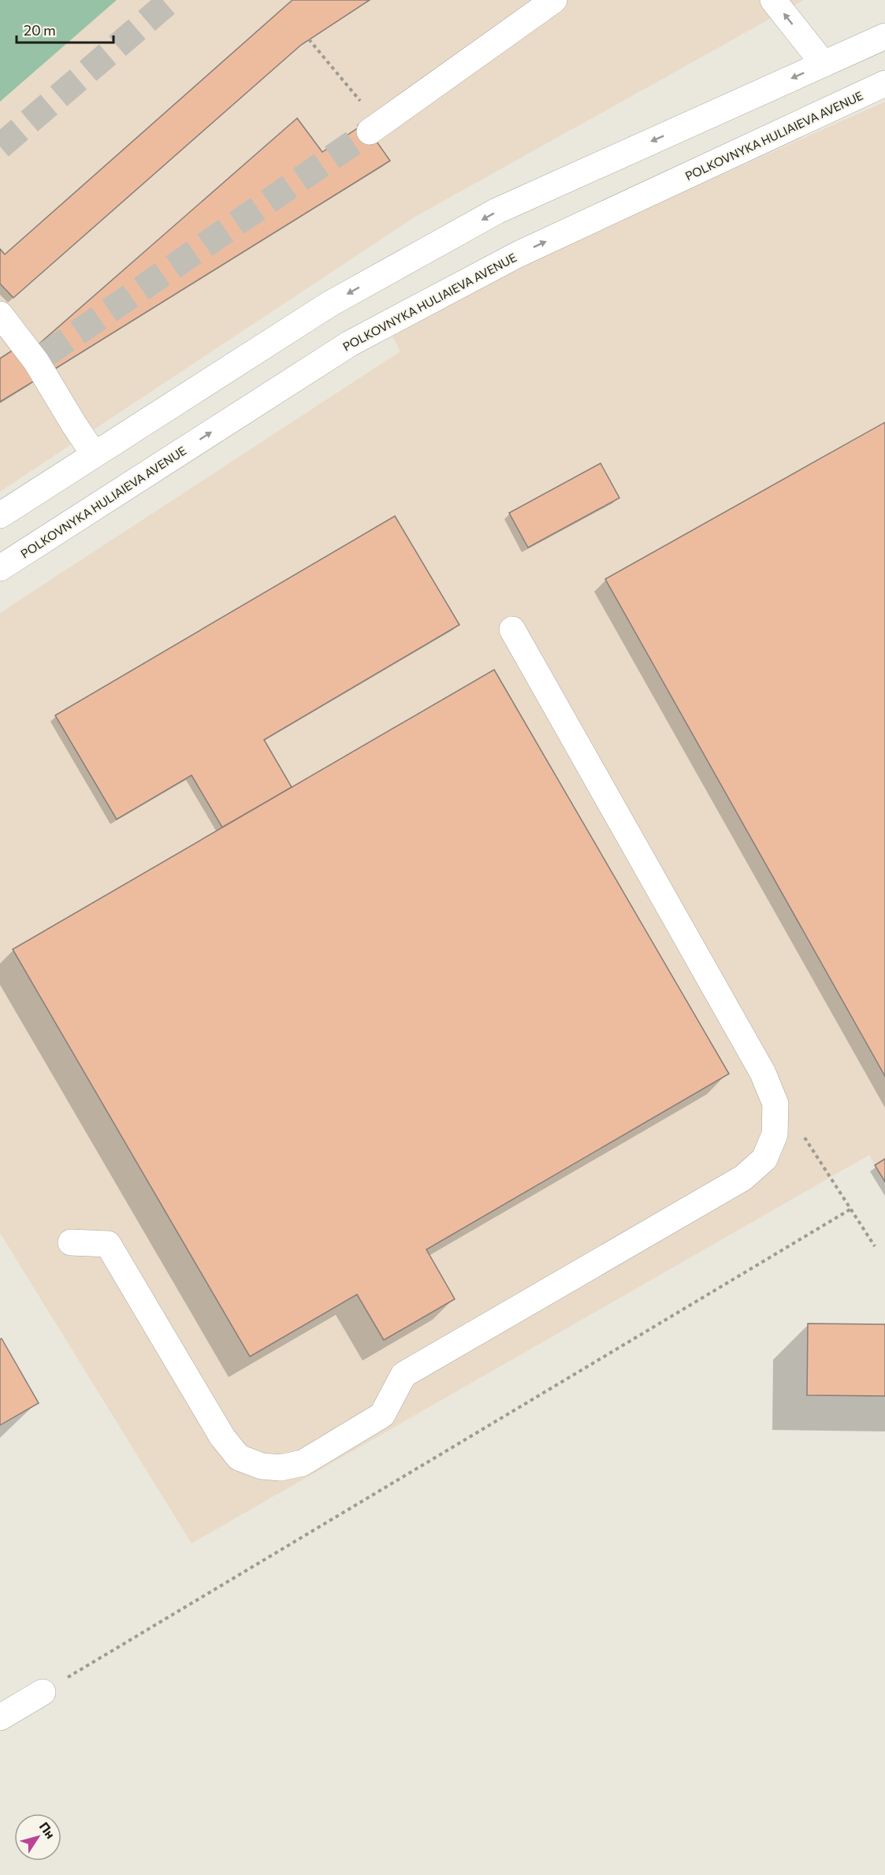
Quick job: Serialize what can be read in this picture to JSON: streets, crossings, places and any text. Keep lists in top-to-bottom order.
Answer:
{
  "streets": {
    "main road": ["POLKOVNYKA HULIAIEVA AVENUE"]
  },
  "scale_bar": "20 m",
  "north": "top right"
}
